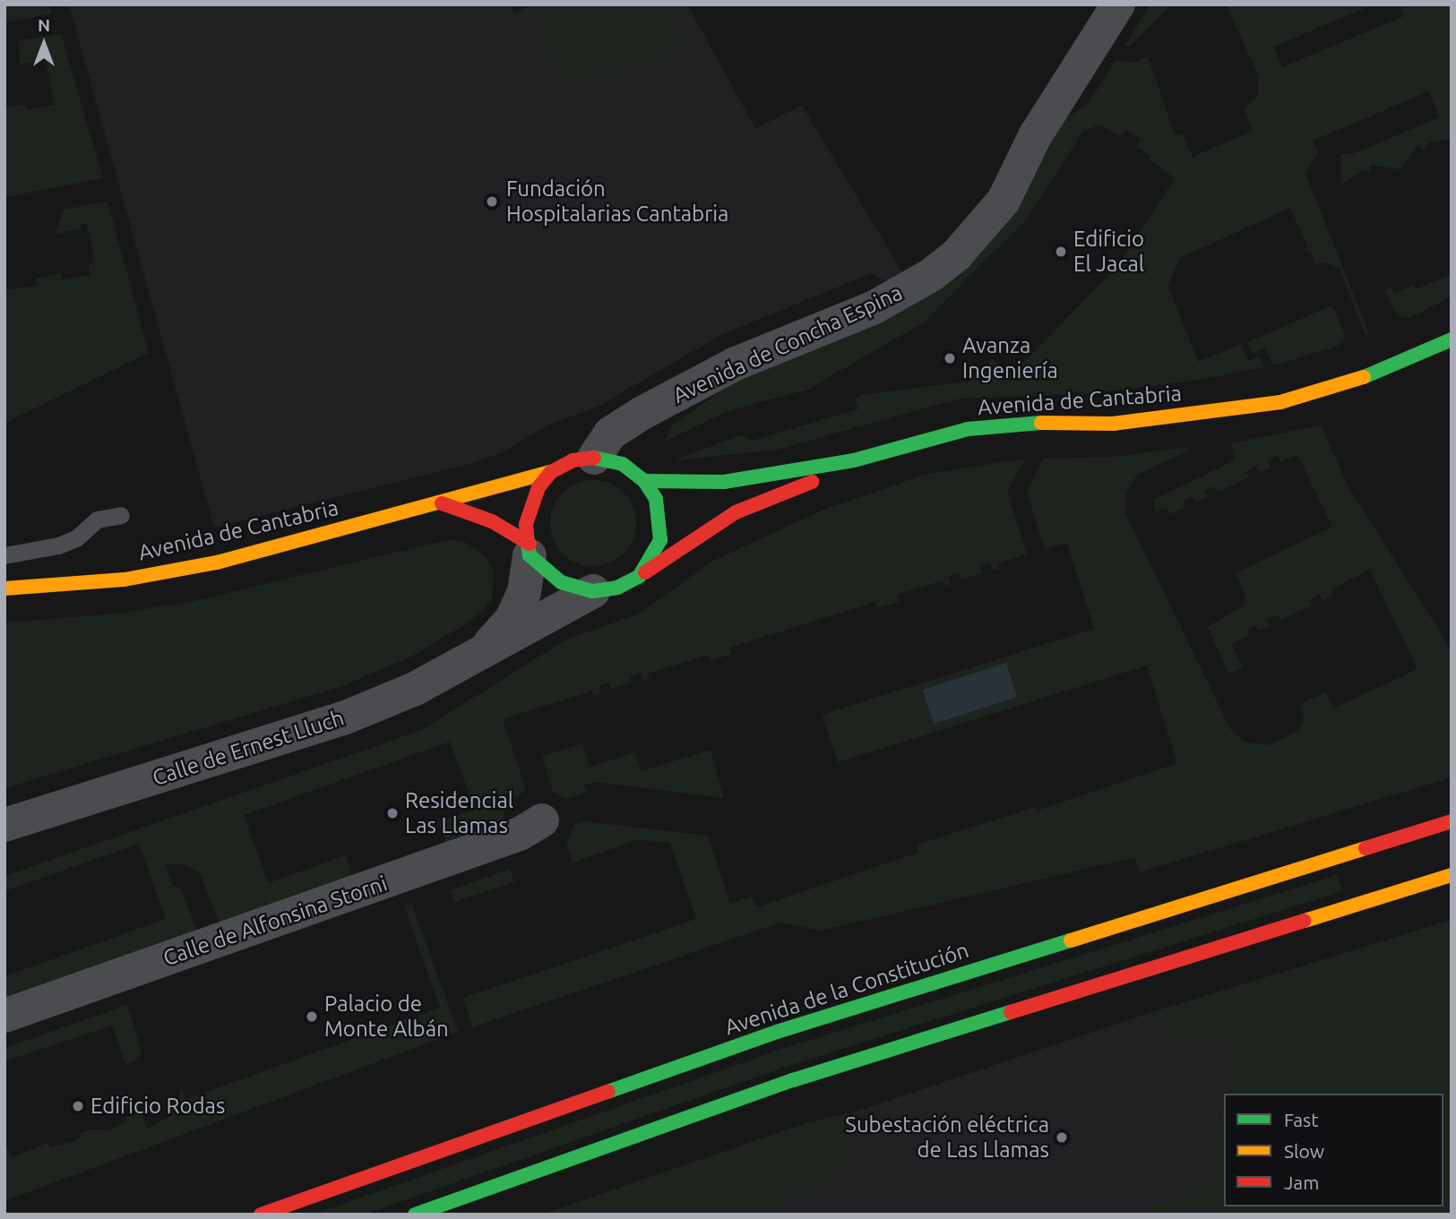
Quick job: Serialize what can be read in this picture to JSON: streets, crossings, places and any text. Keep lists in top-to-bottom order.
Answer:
{
  "streets": {
    "main road": ["Avenida de Cantabria", "Avenida de la Constitución"],
    "street": ["Avenida de Concha Espina", "Calle de Ernest Lluch", "Calle de Alfonsina Storni"]
  },
  "crossings": [
    ["Avenida de Concha Espina", "Avenida de Cantabria"],
    ["Avenida de Concha Espina", "Calle de Ernest Lluch"],
    ["Avenida de Cantabria", "Calle de Ernest Lluch"]
  ],
  "places": [
    "Fundación Hospitalarias Cantabria",
    "Edificio El Jacal",
    "Avanza Ingeniería",
    "Residencial Las Llamas",
    "Palacio de Monte Albán",
    "Edificio Rodas",
    "Subestación eléctrica de Las Llamas"
  ],
  "legend": ["Fast", "Slow", "Jam"],
  "north": "top"
}
